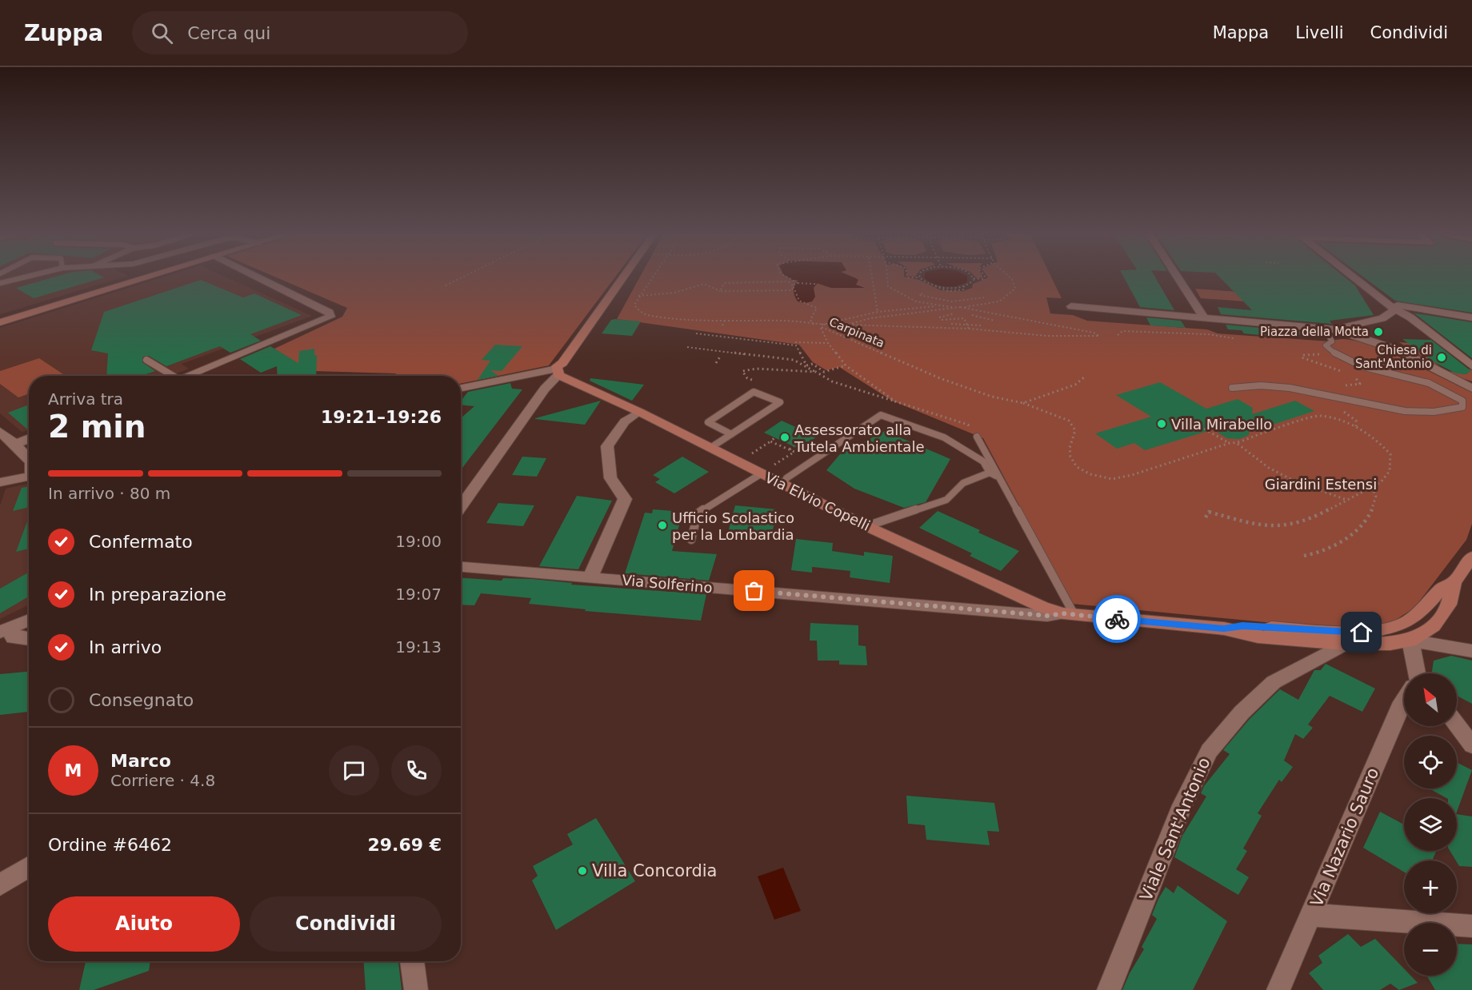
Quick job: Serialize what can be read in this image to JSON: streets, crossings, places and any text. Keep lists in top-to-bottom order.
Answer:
{
  "streets": {
    "main road": ["Via Elvio Copelli", "Via Solferino"],
    "street": ["Viale Sant'Antonio", "Via Nazario Sauro"],
    "path": ["Carpinata"]
  },
  "crossings": [
    ["Via Elvio Copelli", "Via Solferino"],
    ["Via Solferino", "Viale Sant'Antonio"]
  ],
  "parks": ["Giardini Estensi"],
  "places": [
    "Piazza della Motta",
    "Chiesa di Sant'Antonio",
    "Villa Mirabello",
    "Assessorato alla Tutela Ambientale",
    "Ufficio Scolastico per la Lombardia",
    "Villa Concordia"
  ],
  "north": "top left",
  "page": {
    "header": "Zuppa",
    "search": "Cerca qui",
    "nav": ["Mappa", "Livelli", "Condividi"],
    "heading": ["2 min", "Arriva tra", "19:21–19:26"],
    "panel": [
      "Marco",
      "Corriere · 4.8",
      "Ordine #6462",
      "29.69 €"
    ],
    "bar": "In arrivo · 80 m",
    "list": [
      ["Confermato", "19:00"],
      ["In preparazione", "19:07"],
      ["In arrivo", "19:13"],
      "Consegnato"
    ],
    "map_buttons": ["+", "−"],
    "round": "M",
    "buttons": ["Aiuto", "Condividi"]
  }
}
